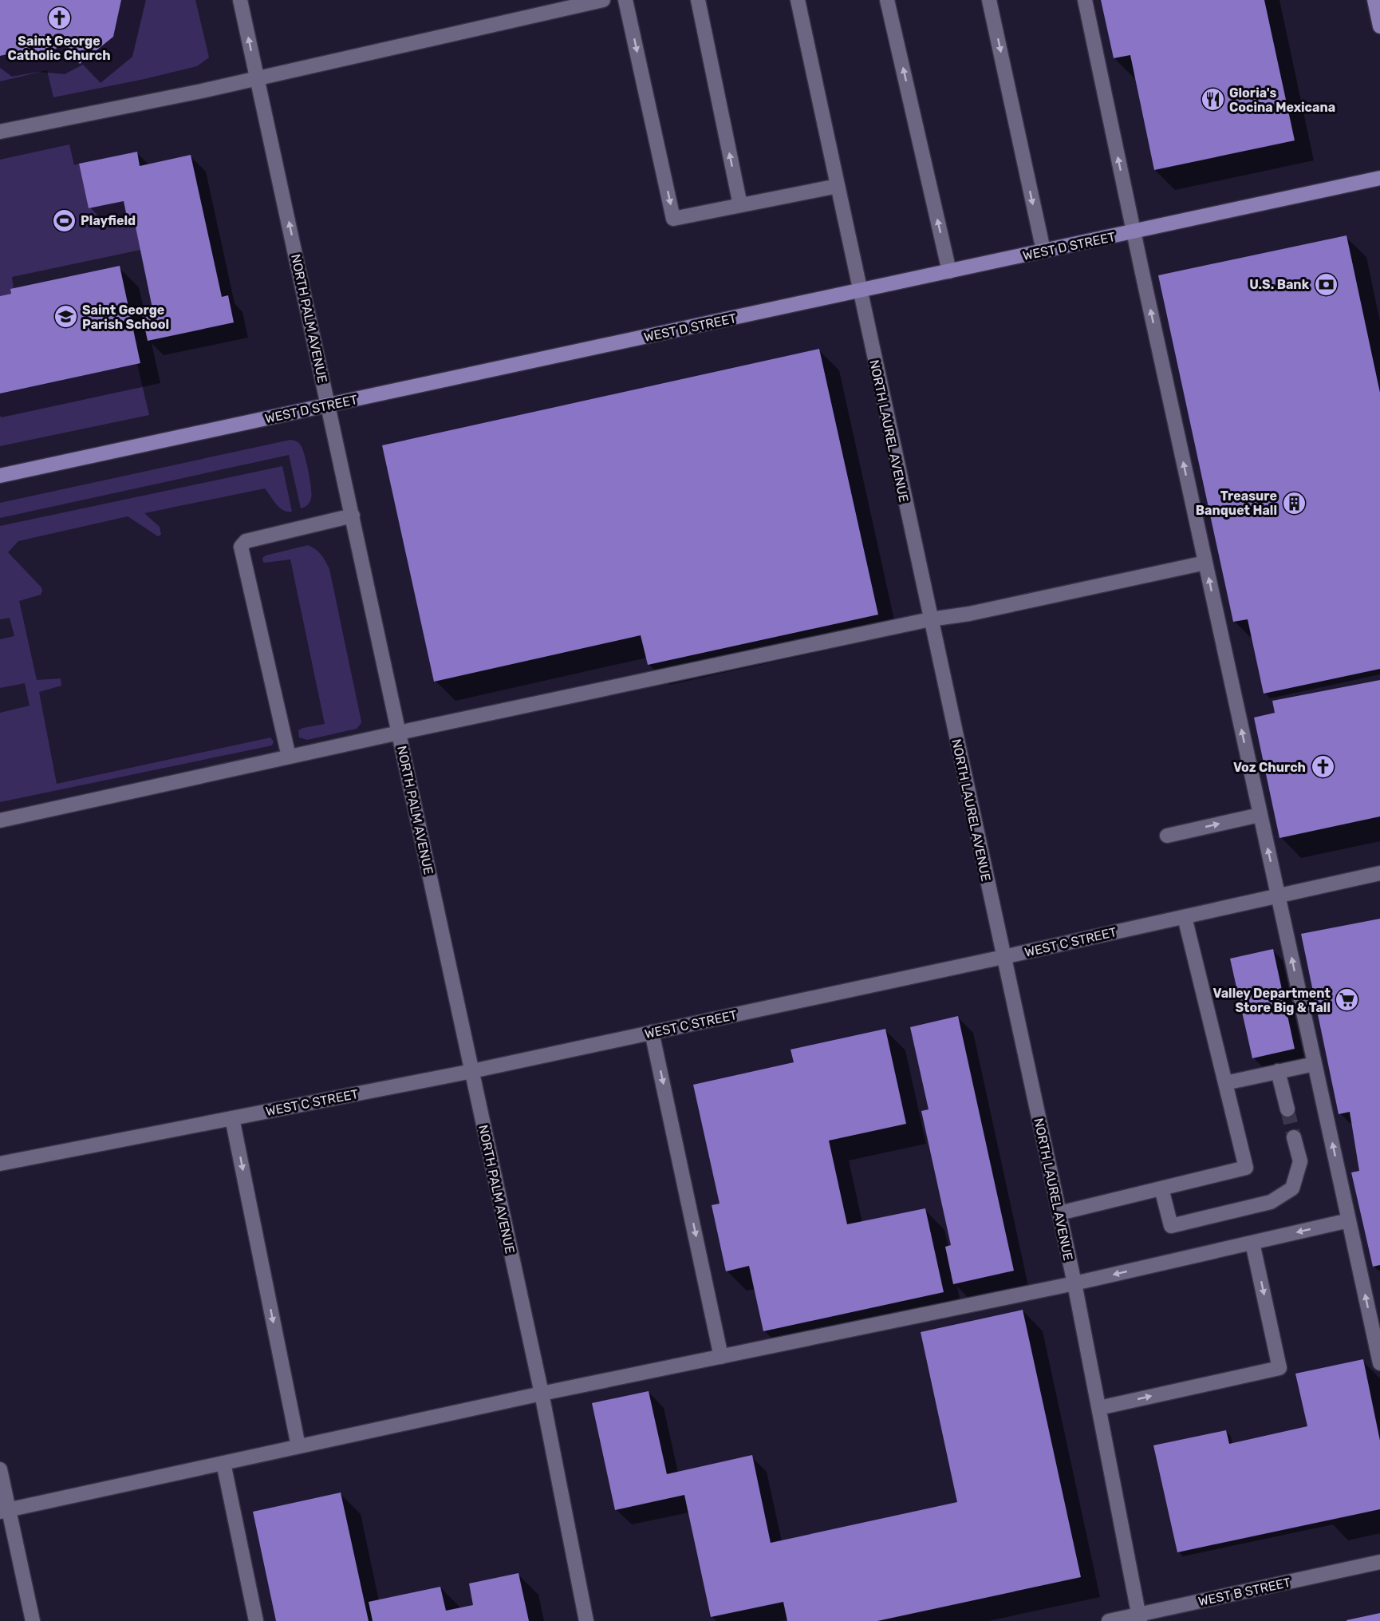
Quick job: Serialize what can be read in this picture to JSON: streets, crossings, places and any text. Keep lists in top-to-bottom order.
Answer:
{
  "streets": {
    "main road": ["WEST D STREET"],
    "street": [
      "NORTH PALM AVENUE",
      "NORTH LAUREL AVENUE",
      "WEST C STREET",
      "WEST B STREET"
    ]
  },
  "crossings": [
    ["WEST D STREET", "NORTH PALM AVENUE"],
    ["WEST D STREET", "NORTH LAUREL AVENUE"],
    ["NORTH PALM AVENUE", "WEST C STREET"],
    ["NORTH LAUREL AVENUE", "WEST C STREET"],
    ["NORTH LAUREL AVENUE", "WEST B STREET"]
  ],
  "places": {
    "church": ["Saint George Catholic Church", "Voz Church"],
    "restaurant": ["Gloria's Cocina Mexicana"],
    "sports": ["Playfield"],
    "bank": ["U.S. Bank"],
    "school or university": ["Saint George Parish School"],
    "building": ["Treasure Banquet Hall"],
    "supermarket": ["Valley Department Store Big & Tall"]
  }
}
